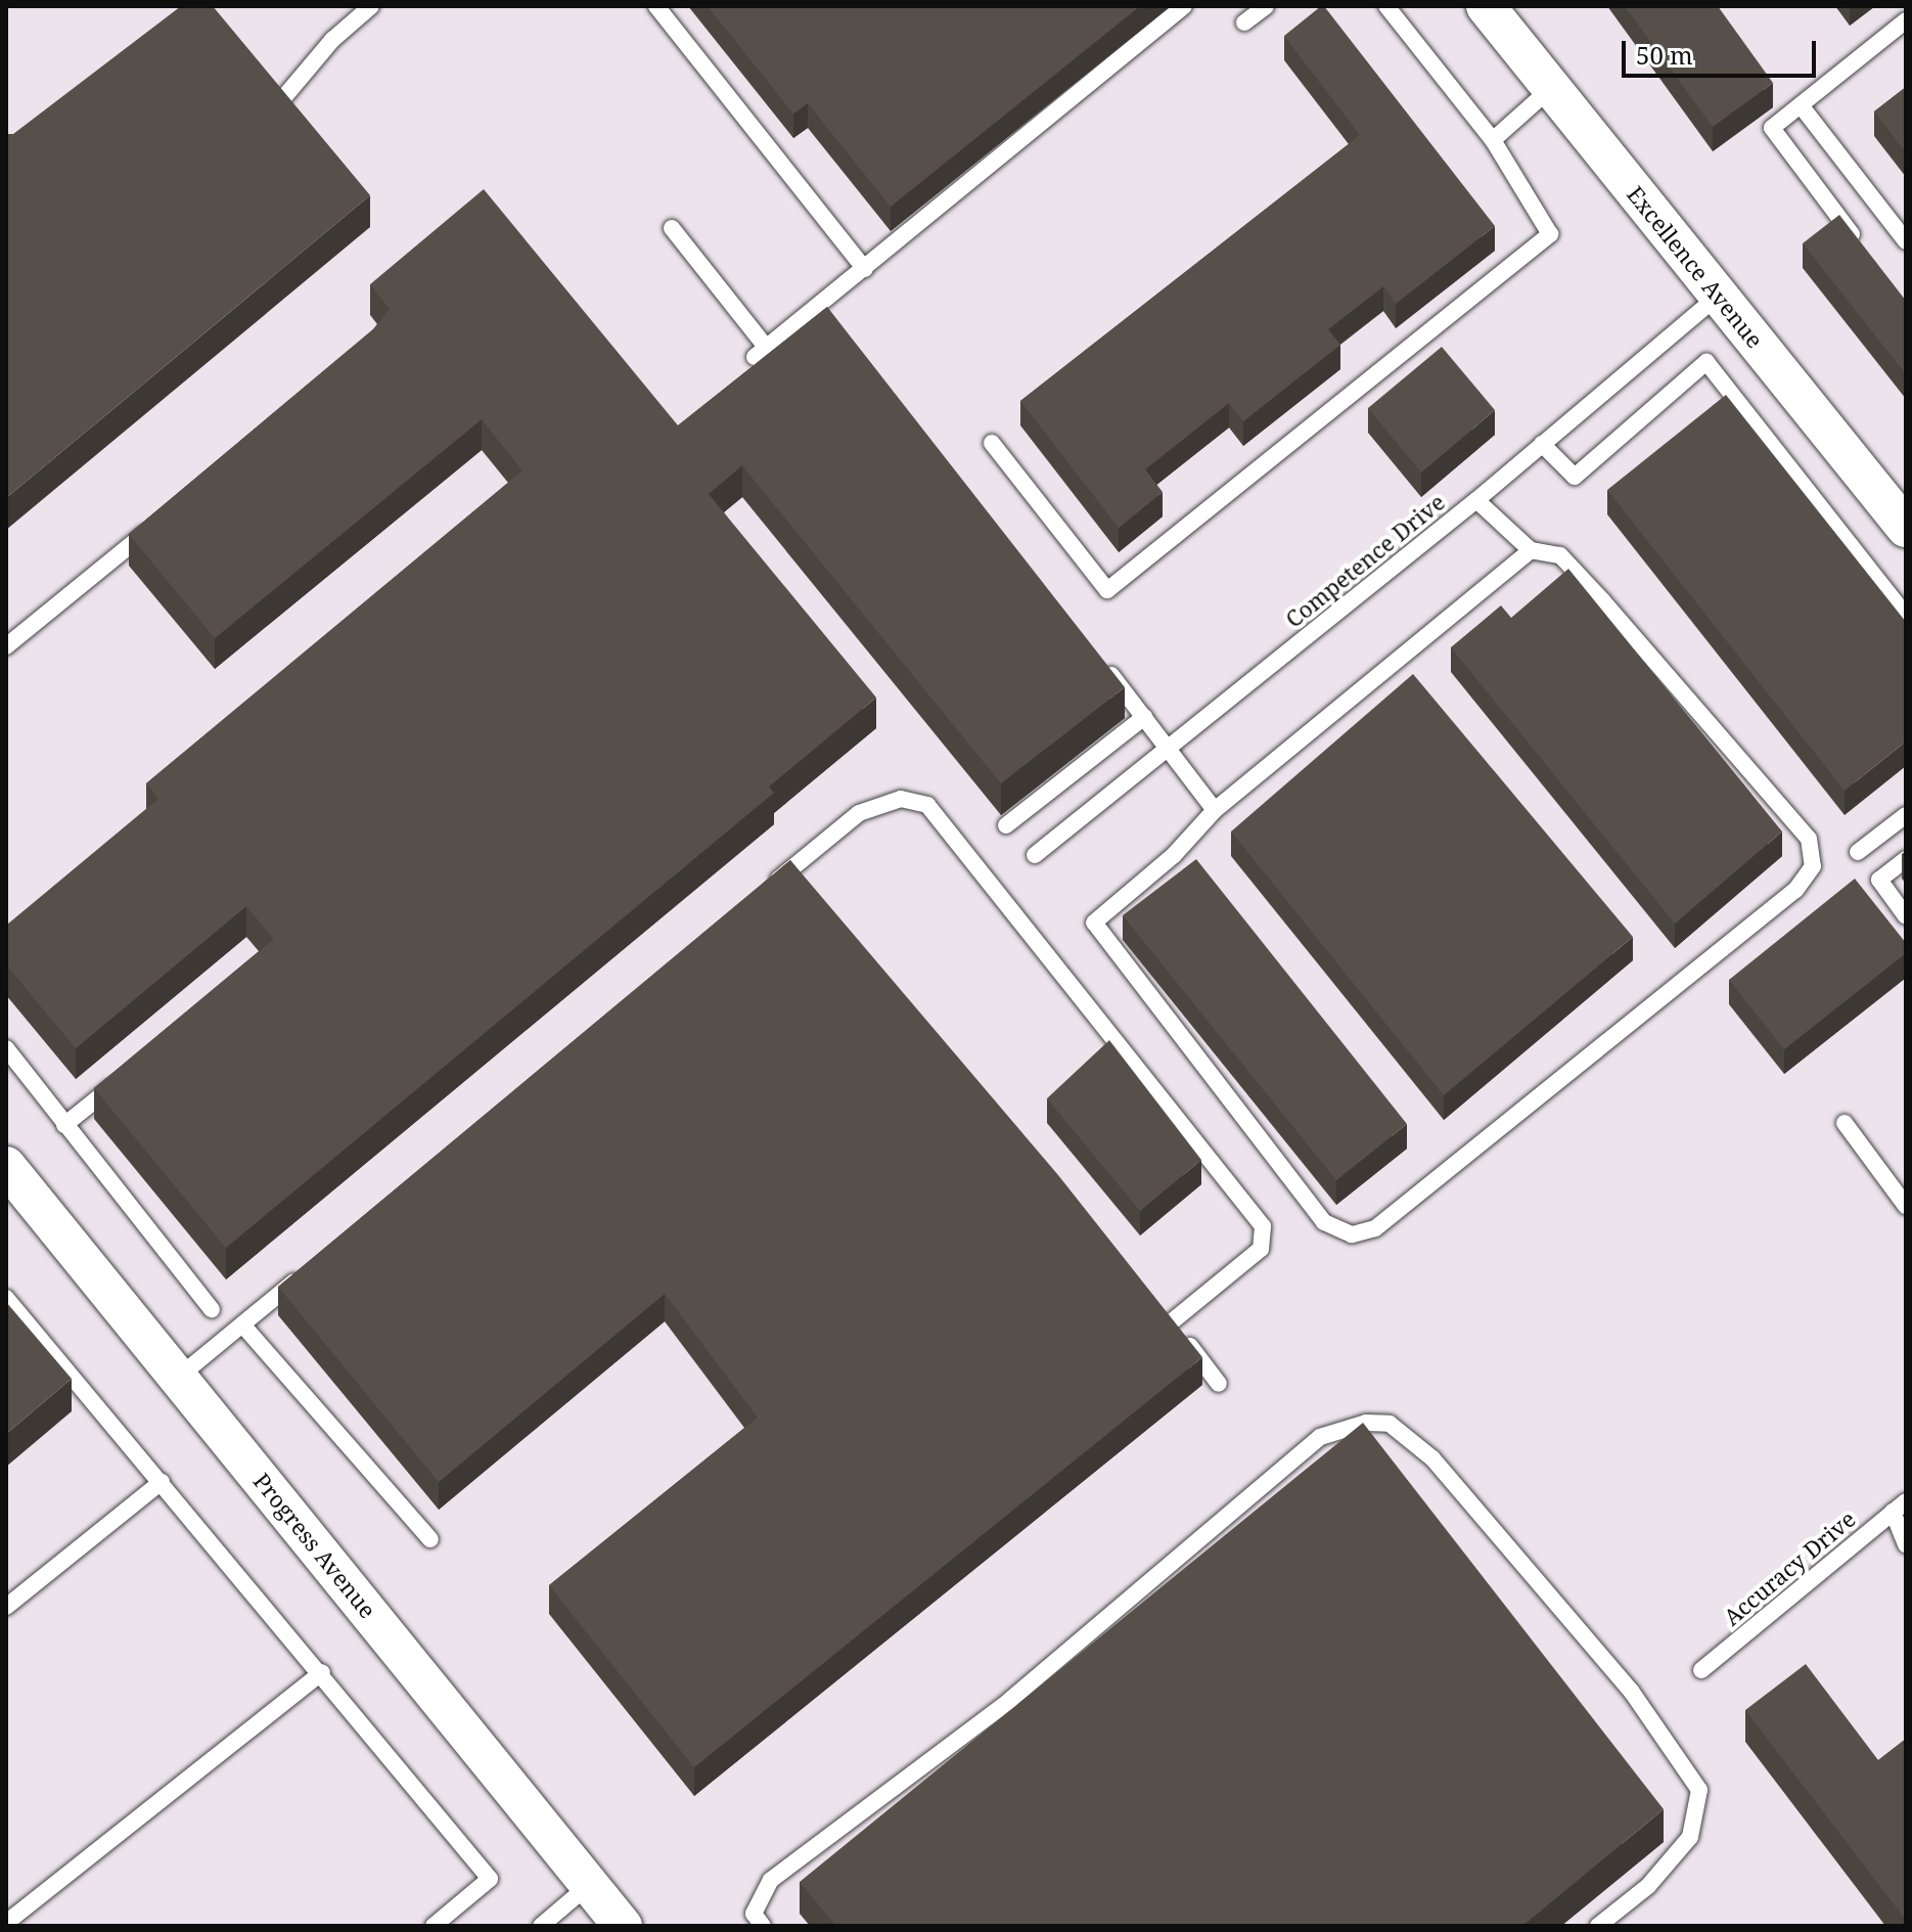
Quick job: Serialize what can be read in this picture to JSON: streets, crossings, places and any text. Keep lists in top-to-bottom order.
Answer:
{
  "streets": {
    "street": ["Excellence Avenue", "Progress Avenue"],
    "lane": ["Competence Drive", "Accuracy Drive"]
  },
  "crossings": [
    ["Excellence Avenue", "Competence Drive"]
  ],
  "scale_bar": "50 m"
}
